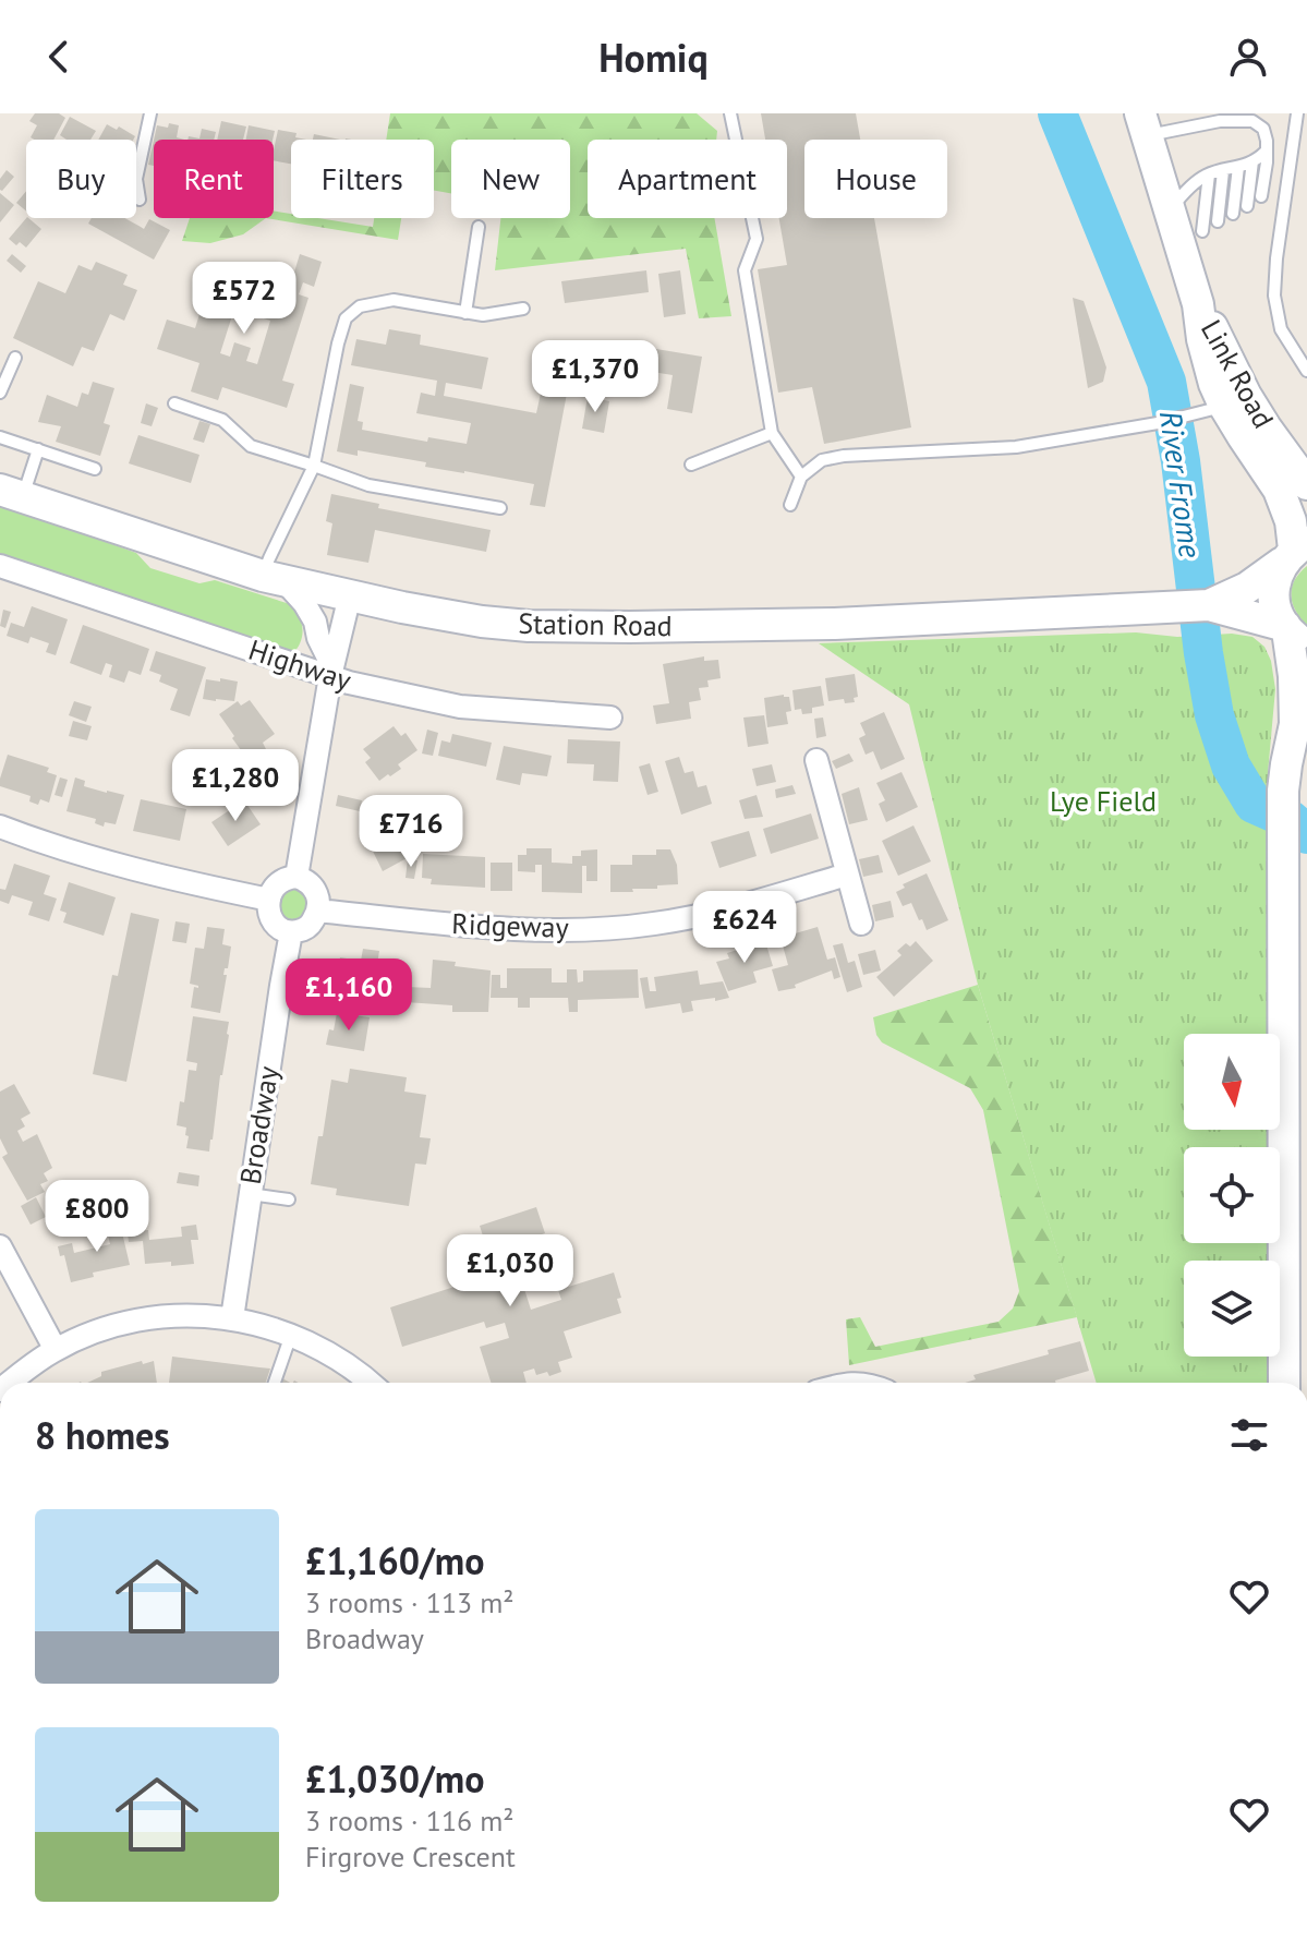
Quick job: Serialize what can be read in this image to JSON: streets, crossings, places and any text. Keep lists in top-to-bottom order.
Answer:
{
  "streets": {
    "main road": ["Link Road", "Station Road"],
    "street": ["Highway", "Ridgeway", "Broadway"]
  },
  "crossings": [
    ["Link Road", "Station Road"],
    ["Ridgeway", "Broadway"]
  ],
  "water": ["River Frome"],
  "parks": ["Lye Field"],
  "north": "bottom",
  "page": {
    "header": "Homiq",
    "chip": [
      "Buy",
      "Rent",
      "Filters",
      "New",
      "Apartment",
      "House"
    ],
    "price": [
      "£572",
      "£1,370",
      "£1,280",
      "£716",
      "£624",
      "£1,160",
      "£800",
      "£1,030"
    ],
    "heading": "8 homes",
    "list": [
      {
        "name": "£1,160/mo",
        "note": "3 rooms · 113 m² · Broadway"
      },
      {
        "name": "£1,030/mo",
        "note": "3 rooms · 116 m² · Firgrove Crescent"
      }
    ]
  }
}
